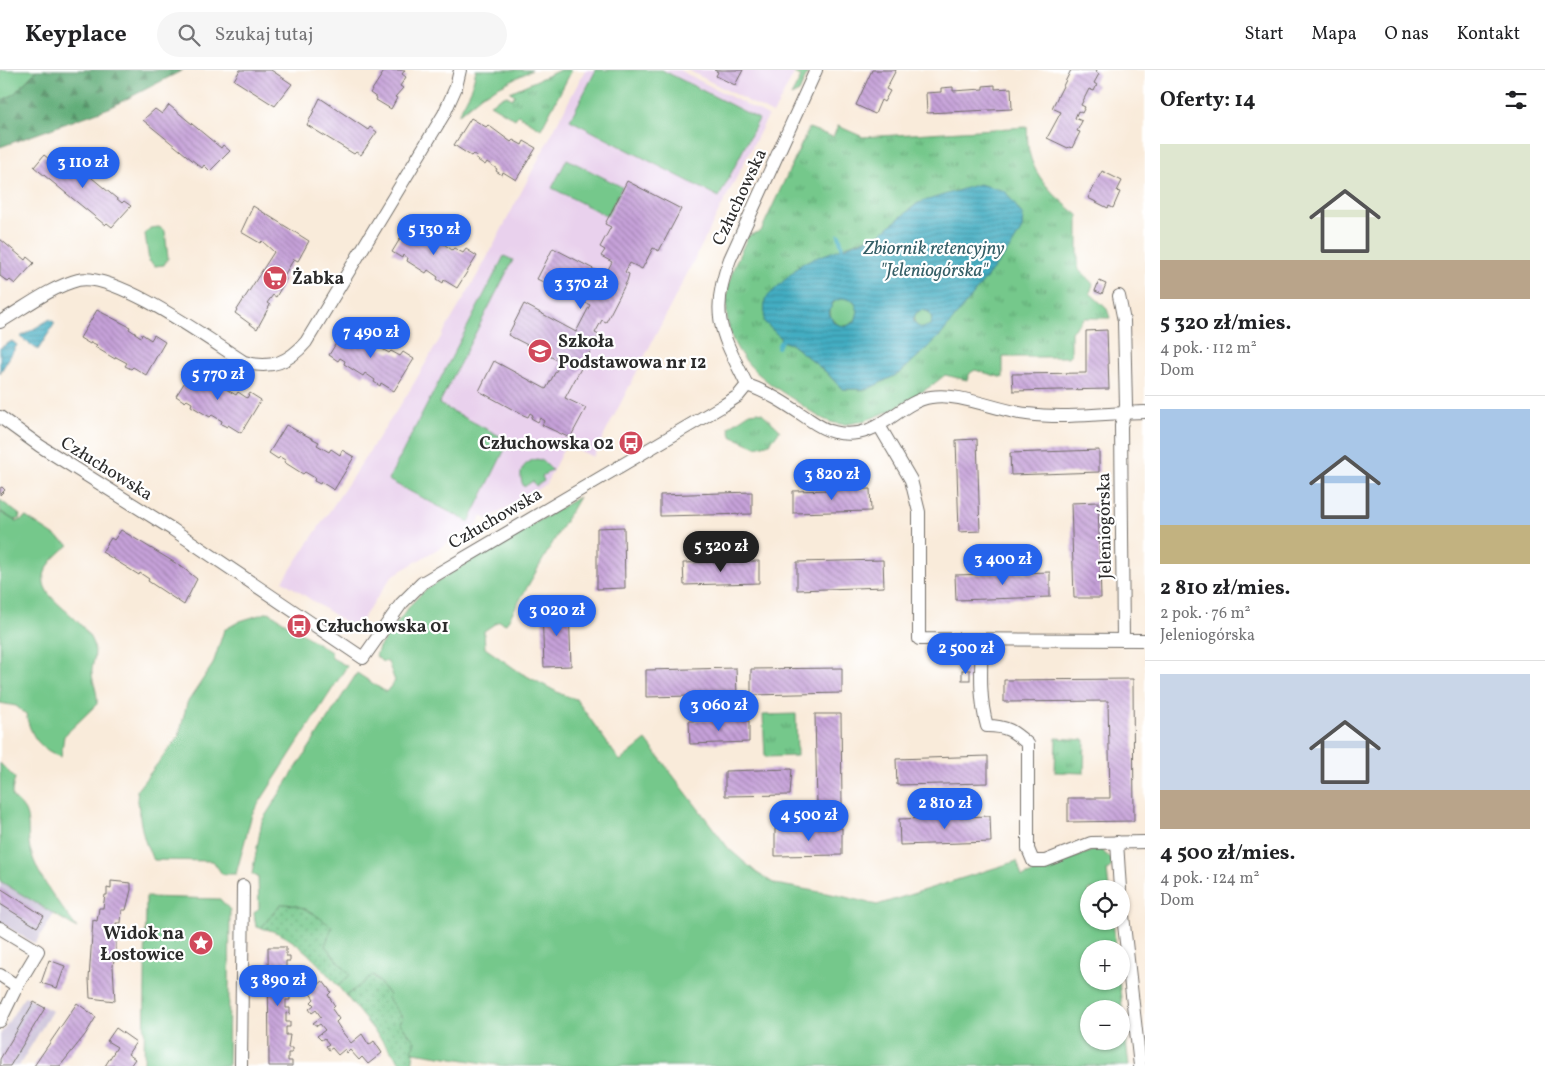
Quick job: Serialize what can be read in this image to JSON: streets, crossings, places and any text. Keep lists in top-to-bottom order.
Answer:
{
  "streets": {
    "street": ["Człuchowska", "Jeleniogórska"]
  },
  "water": ["Zbiornik retencyjny \"Jeleniogórska\""],
  "places": {
    "supermarket": ["Żabka"],
    "school or university": ["Szkoła Podstawowa nr 12"],
    "bus stop": ["Człuchowska 02", "Człuchowska 01"],
    "place": ["Widok na Łostowice"]
  },
  "page": {
    "header": "Keyplace",
    "search": "Szukaj tutaj",
    "nav": [
      "Start",
      "Mapa",
      "O nas",
      "Kontakt"
    ],
    "heading": "Oferty: 14",
    "list": [
      {
        "name": "5 320 zł/mies.",
        "note": "4 pok. · 112 m² · Dom"
      },
      {
        "name": "2 810 zł/mies.",
        "note": "2 pok. · 76 m² · Jeleniogórska"
      },
      {
        "name": "4 500 zł/mies.",
        "note": "4 pok. · 124 m² · Dom"
      }
    ],
    "price": [
      "3 110 zł",
      "5 130 zł",
      "3 370 zł",
      "7 490 zł",
      "5 770 zł",
      "3 820 zł",
      "5 320 zł",
      "3 400 zł",
      "3 020 zł",
      "2 500 zł",
      "3 060 zł",
      "2 810 zł",
      "4 500 zł",
      "3 890 zł"
    ],
    "map_buttons": ["+", "−"]
  }
}
